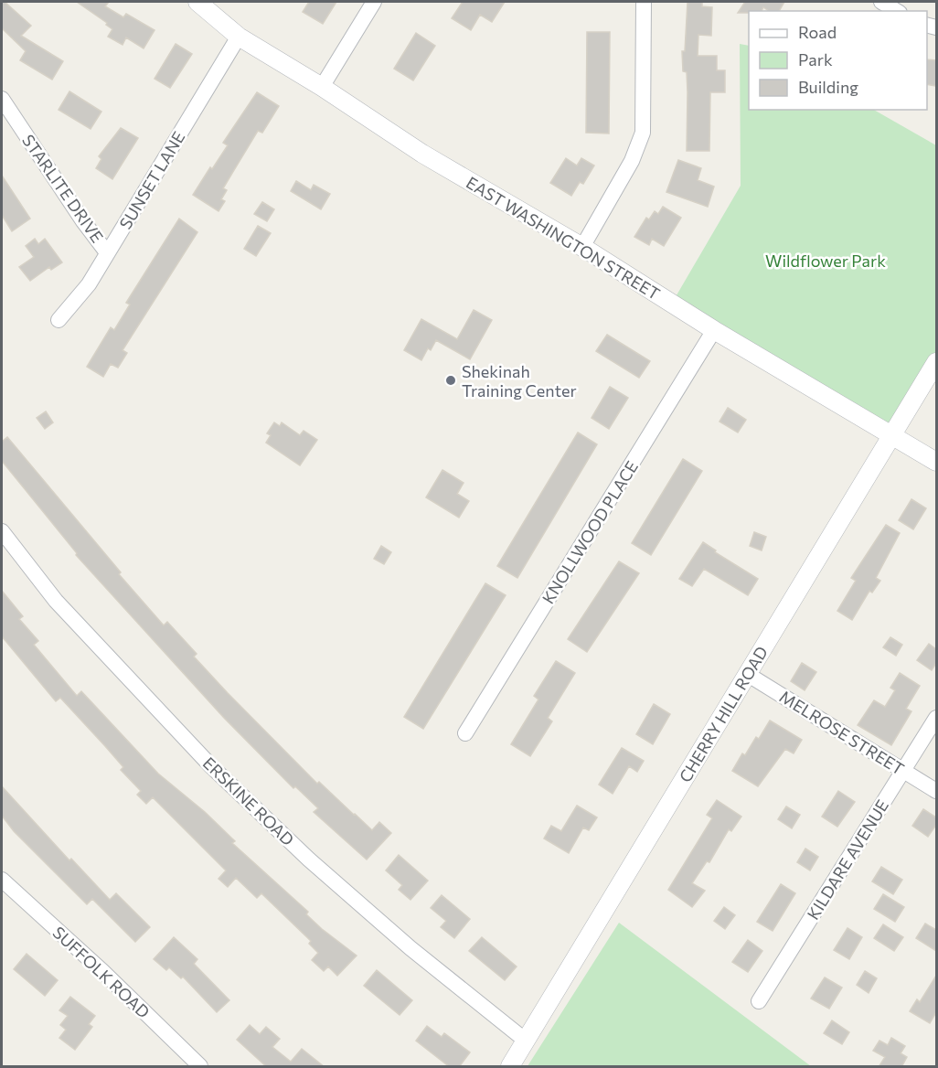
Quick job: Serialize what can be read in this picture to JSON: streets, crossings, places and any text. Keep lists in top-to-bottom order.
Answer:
{
  "streets": {
    "street": [
      "SUNSET LANE",
      "STARLITE DRIVE",
      "EAST WASHINGTON STREET",
      "KNOLLWOOD PLACE",
      "CHERRY HILL ROAD",
      "MELROSE STREET",
      "ERSKINE ROAD",
      "KILDARE AVENUE",
      "SUFFOLK ROAD"
    ]
  },
  "crossings": [
    ["SUNSET LANE", "STARLITE DRIVE"],
    ["SUNSET LANE", "EAST WASHINGTON STREET"],
    ["EAST WASHINGTON STREET", "KNOLLWOOD PLACE"],
    ["EAST WASHINGTON STREET", "CHERRY HILL ROAD"],
    ["CHERRY HILL ROAD", "MELROSE STREET"],
    ["CHERRY HILL ROAD", "ERSKINE ROAD"],
    ["MELROSE STREET", "KILDARE AVENUE"]
  ],
  "parks": ["Wildflower Park"],
  "places": ["Shekinah Training Center"],
  "legend": ["Road", "Park", "Building"]
}
